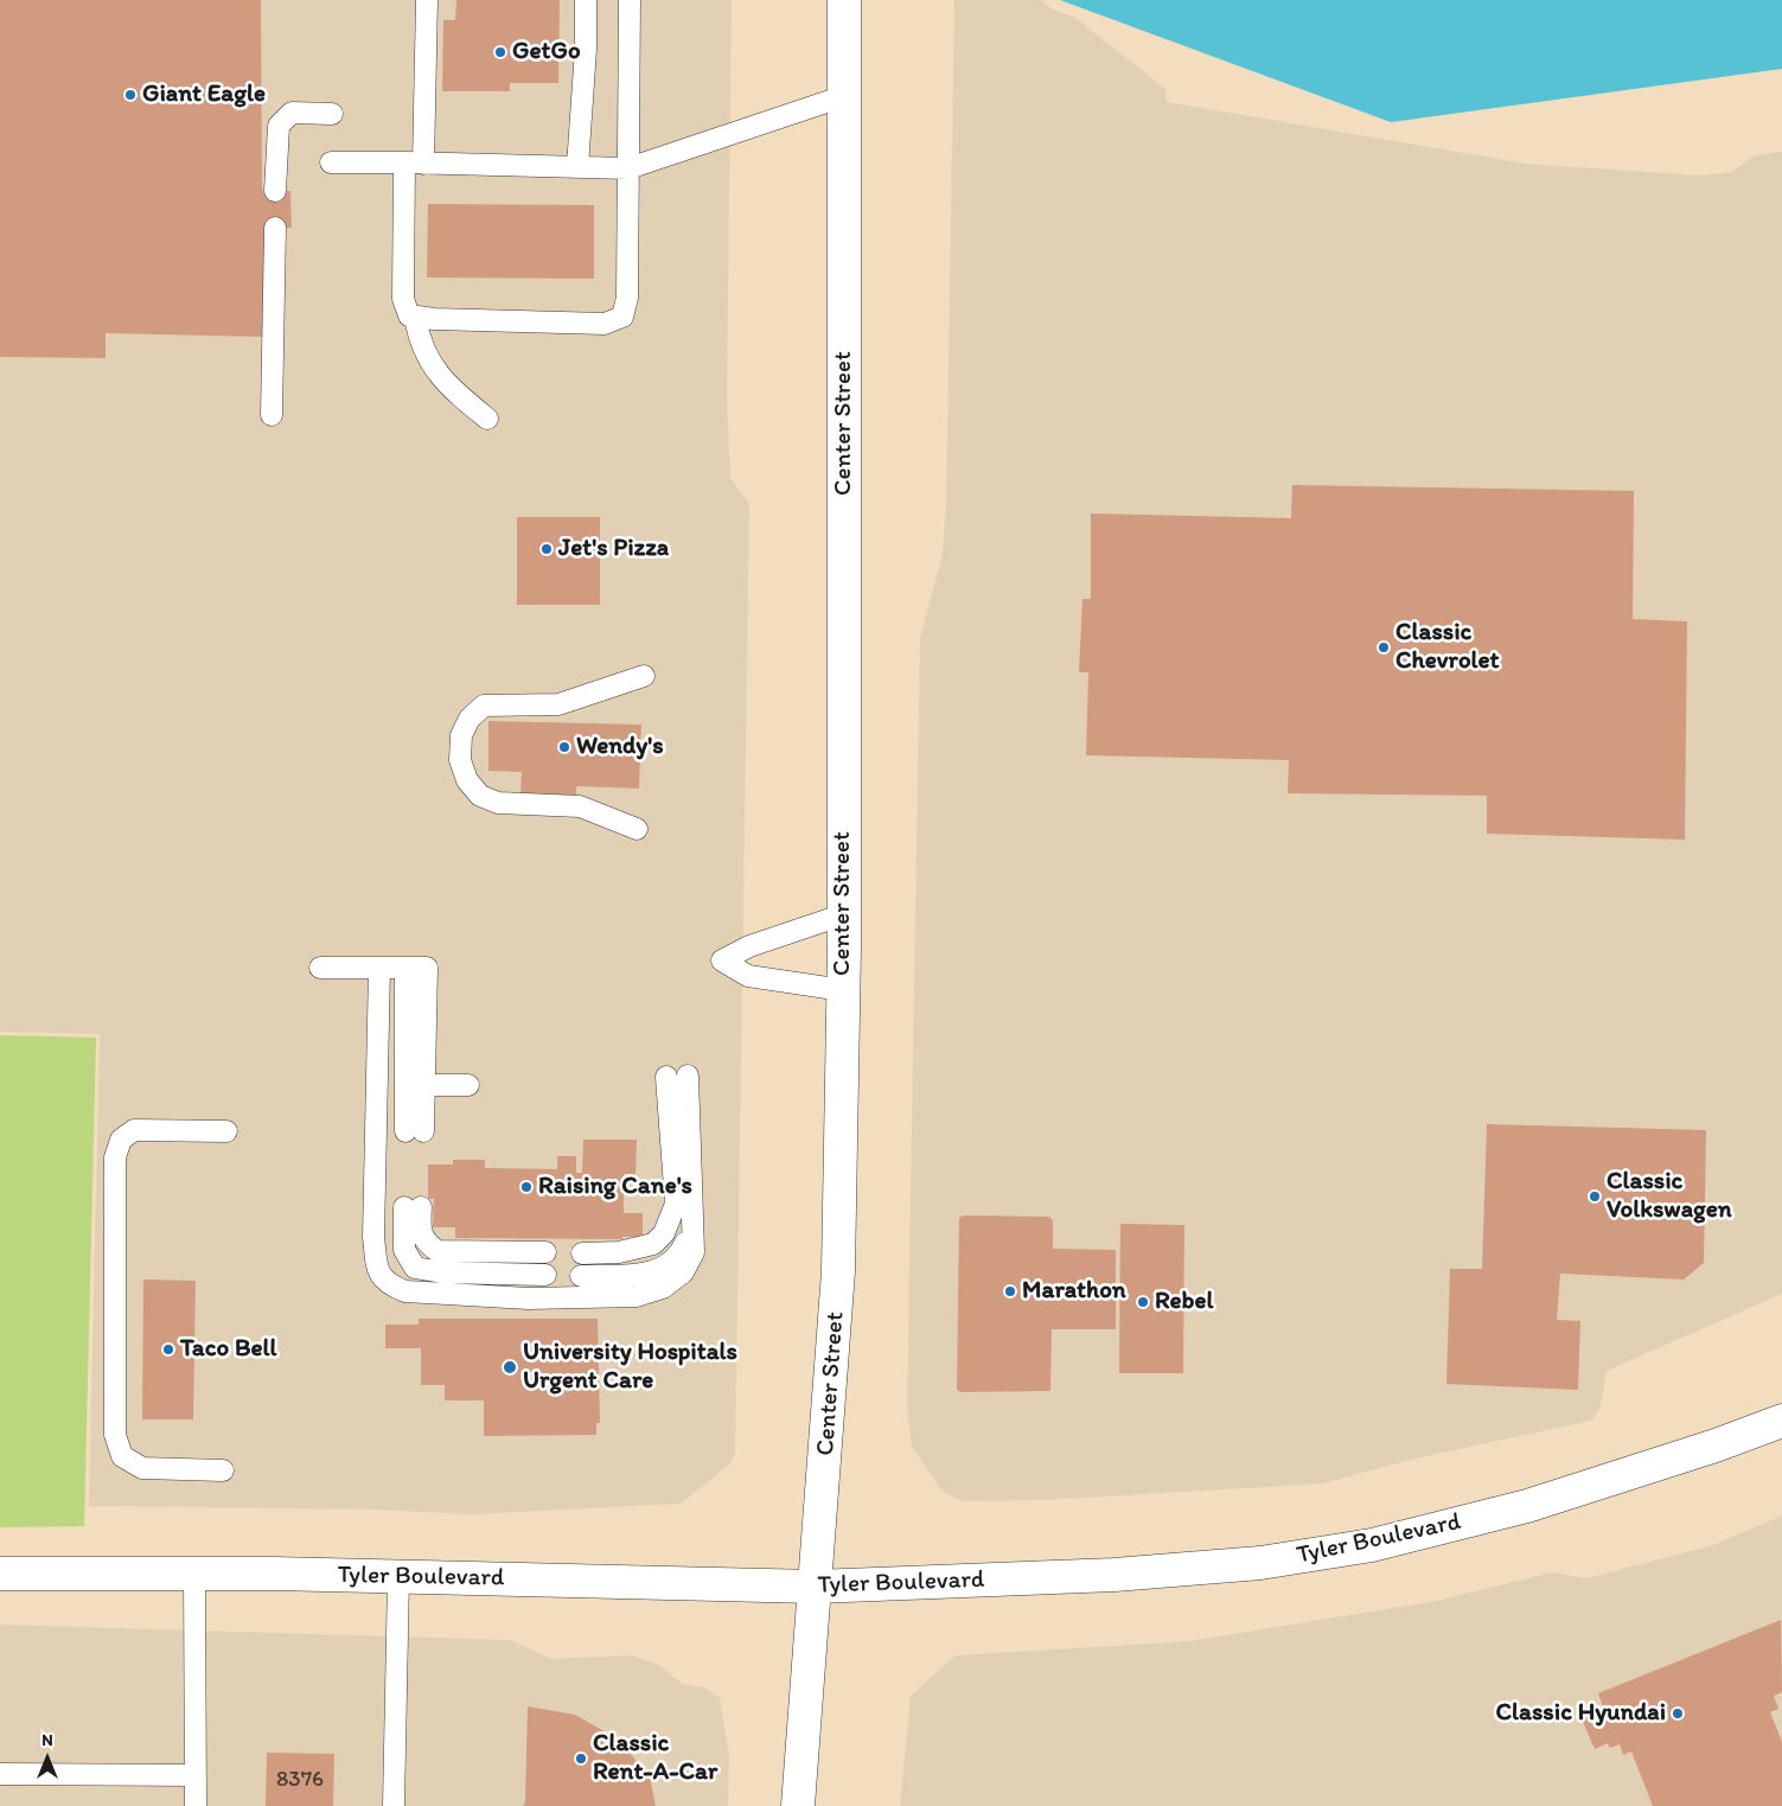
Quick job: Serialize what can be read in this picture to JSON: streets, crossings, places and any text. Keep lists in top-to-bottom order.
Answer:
{
  "streets": {
    "main road": ["Center Street", "Tyler Boulevard"]
  },
  "crossings": [
    ["Center Street", "Tyler Boulevard"]
  ],
  "places": [
    "GetGo",
    "Giant Eagle",
    "Jet's Pizza",
    "Classic Chevrolet",
    "Wendy's",
    "Raising Cane's",
    "Classic Volkswagen",
    "Marathon",
    "Rebel",
    "Taco Bell",
    "University Hospitals Urgent Care",
    "Classic Hyundai",
    "Classic Rent-A-Car"
  ],
  "house_numbers": ["8376"],
  "north": "top"
}
